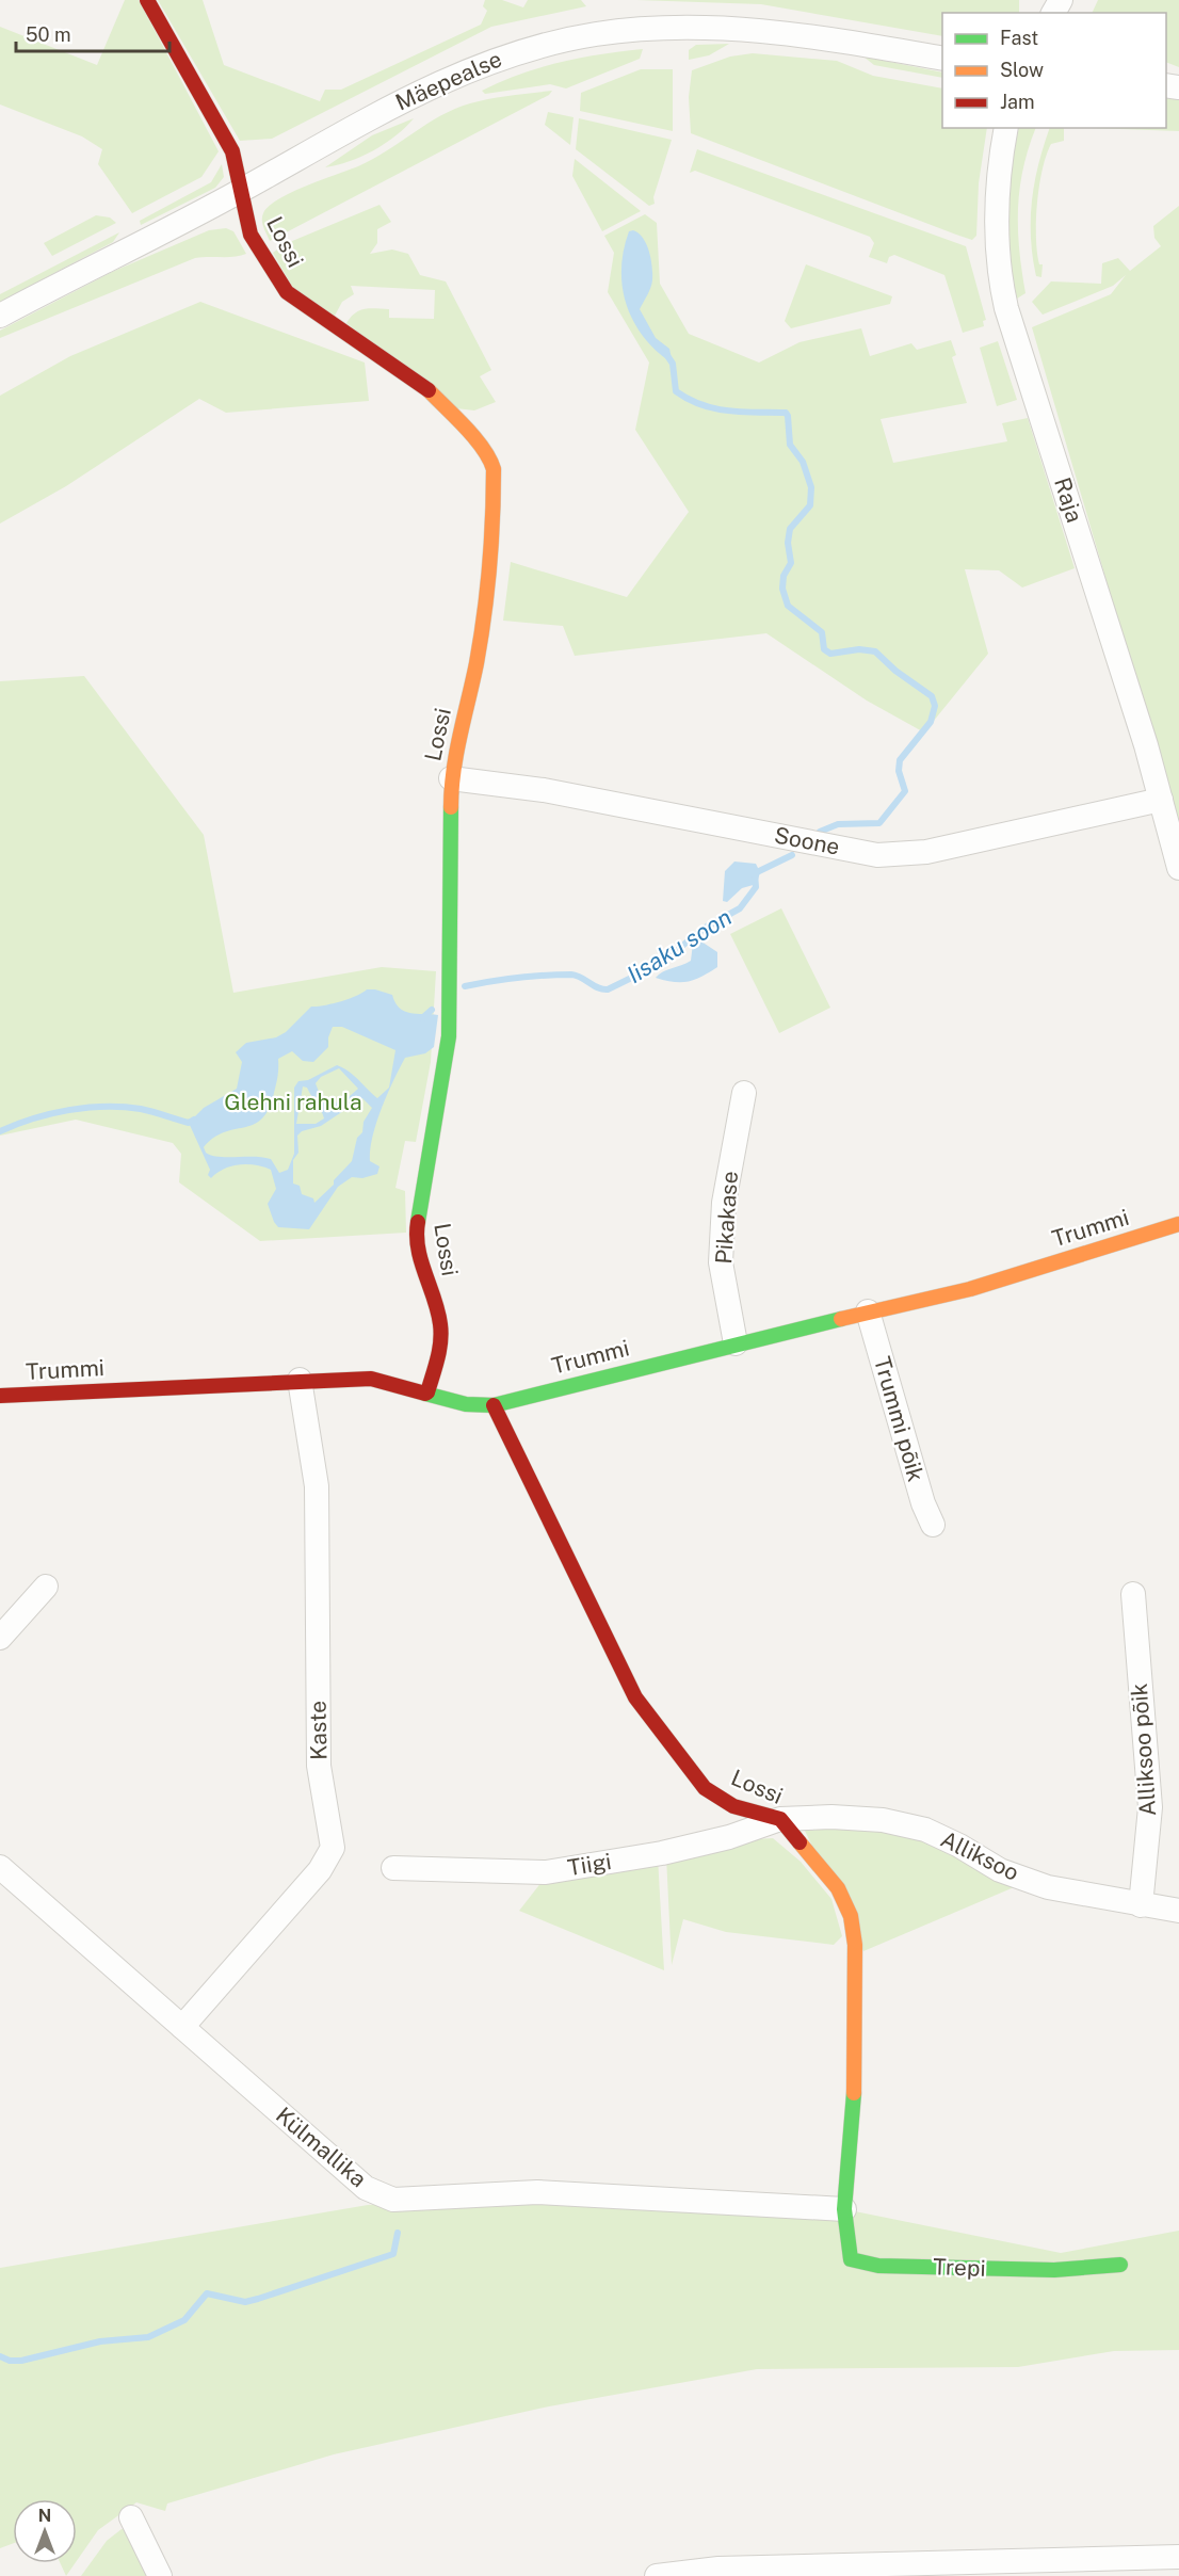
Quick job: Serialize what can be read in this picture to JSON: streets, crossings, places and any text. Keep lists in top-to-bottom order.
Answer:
{
  "streets": {
    "street": [
      "Mäepealse",
      "Lossi",
      "Raja",
      "Soone",
      "Pikakase",
      "Trummi",
      "Trummi põik",
      "Kaste",
      "Alliksoo põik",
      "Alliksoo",
      "Tiigi",
      "Külmallika",
      "Trepi"
    ]
  },
  "crossings": [
    ["Mäepealse", "Lossi"],
    ["Lossi", "Soone"],
    ["Lossi", "Trummi"],
    ["Lossi", "Alliksoo"],
    ["Lossi", "Tiigi"],
    ["Lossi", "Külmallika"],
    ["Lossi", "Trepi"],
    ["Raja", "Soone"],
    ["Pikakase", "Trummi"],
    ["Trummi", "Trummi põik"],
    ["Trummi", "Kaste"],
    ["Kaste", "Külmallika"],
    ["Alliksoo põik", "Alliksoo"],
    ["Alliksoo", "Tiigi"],
    ["Külmallika", "Trepi"]
  ],
  "water": ["Iisaku soon"],
  "parks": ["Glehni rahula"],
  "legend": ["Fast", "Slow", "Jam"],
  "scale_bar": "50 m",
  "north": "top"
}
